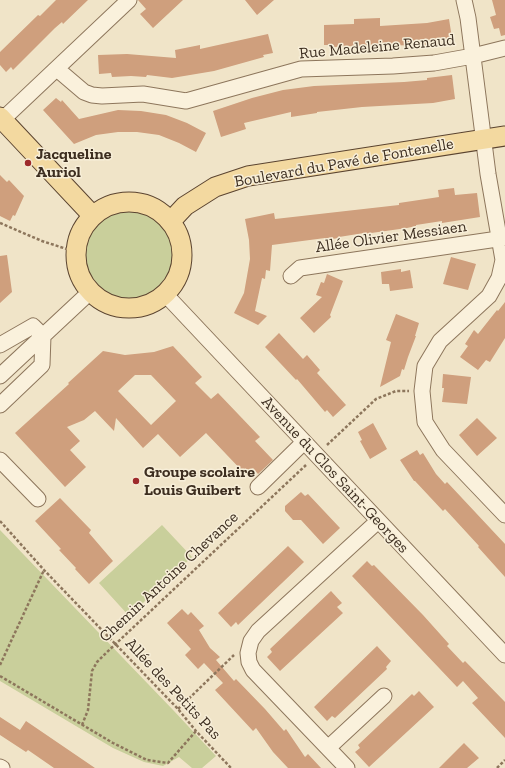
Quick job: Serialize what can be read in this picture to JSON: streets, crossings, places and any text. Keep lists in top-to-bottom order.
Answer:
{
  "streets": {
    "main road": ["Boulevard du Pavé de Fontenelle"],
    "street": ["Rue Madeleine Renaud", "Allée Olivier Messiaen", "Avenue du Clos Saint-Georges"],
    "path": ["Chemin Antoine Chevance", "Allée des Petits Pas"]
  },
  "crossings": [
    ["Boulevard du Pavé de Fontenelle", "Avenue du Clos Saint-Georges"],
    ["Avenue du Clos Saint-Georges", "Chemin Antoine Chevance"],
    ["Chemin Antoine Chevance", "Allée des Petits Pas"]
  ],
  "places": ["Jacqueline Auriol", "Groupe scolaire Louis Guibert"]
}
